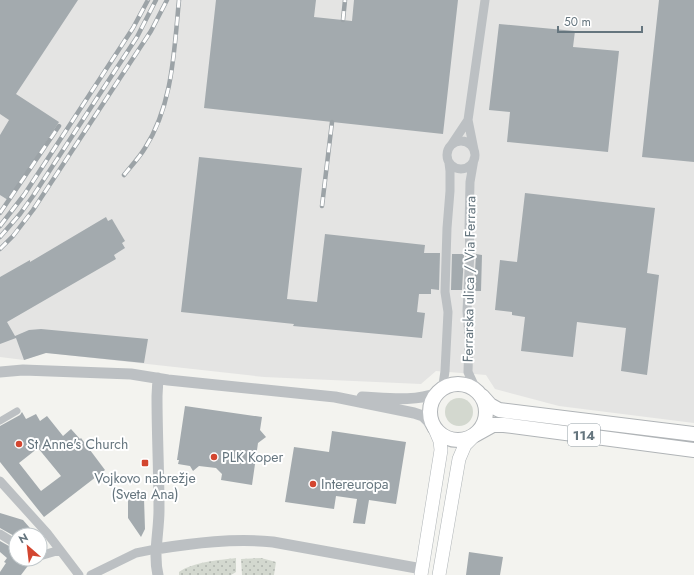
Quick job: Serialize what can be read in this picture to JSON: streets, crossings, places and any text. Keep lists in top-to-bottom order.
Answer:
{
  "streets": {
    "main road": ["114"],
    "street": ["Ferrarska ulica / Via Ferrara"]
  },
  "crossings": [
    ["Ferrarska ulica / Via Ferrara", "114"]
  ],
  "places": {
    "other": ["St Anne's Church", "PLK Koper", "Intereuropa"],
    "transit": ["Vojkovo nabrežje (Sveta Ana)"]
  },
  "scale_bar": "50 m",
  "north": "top left"
}
